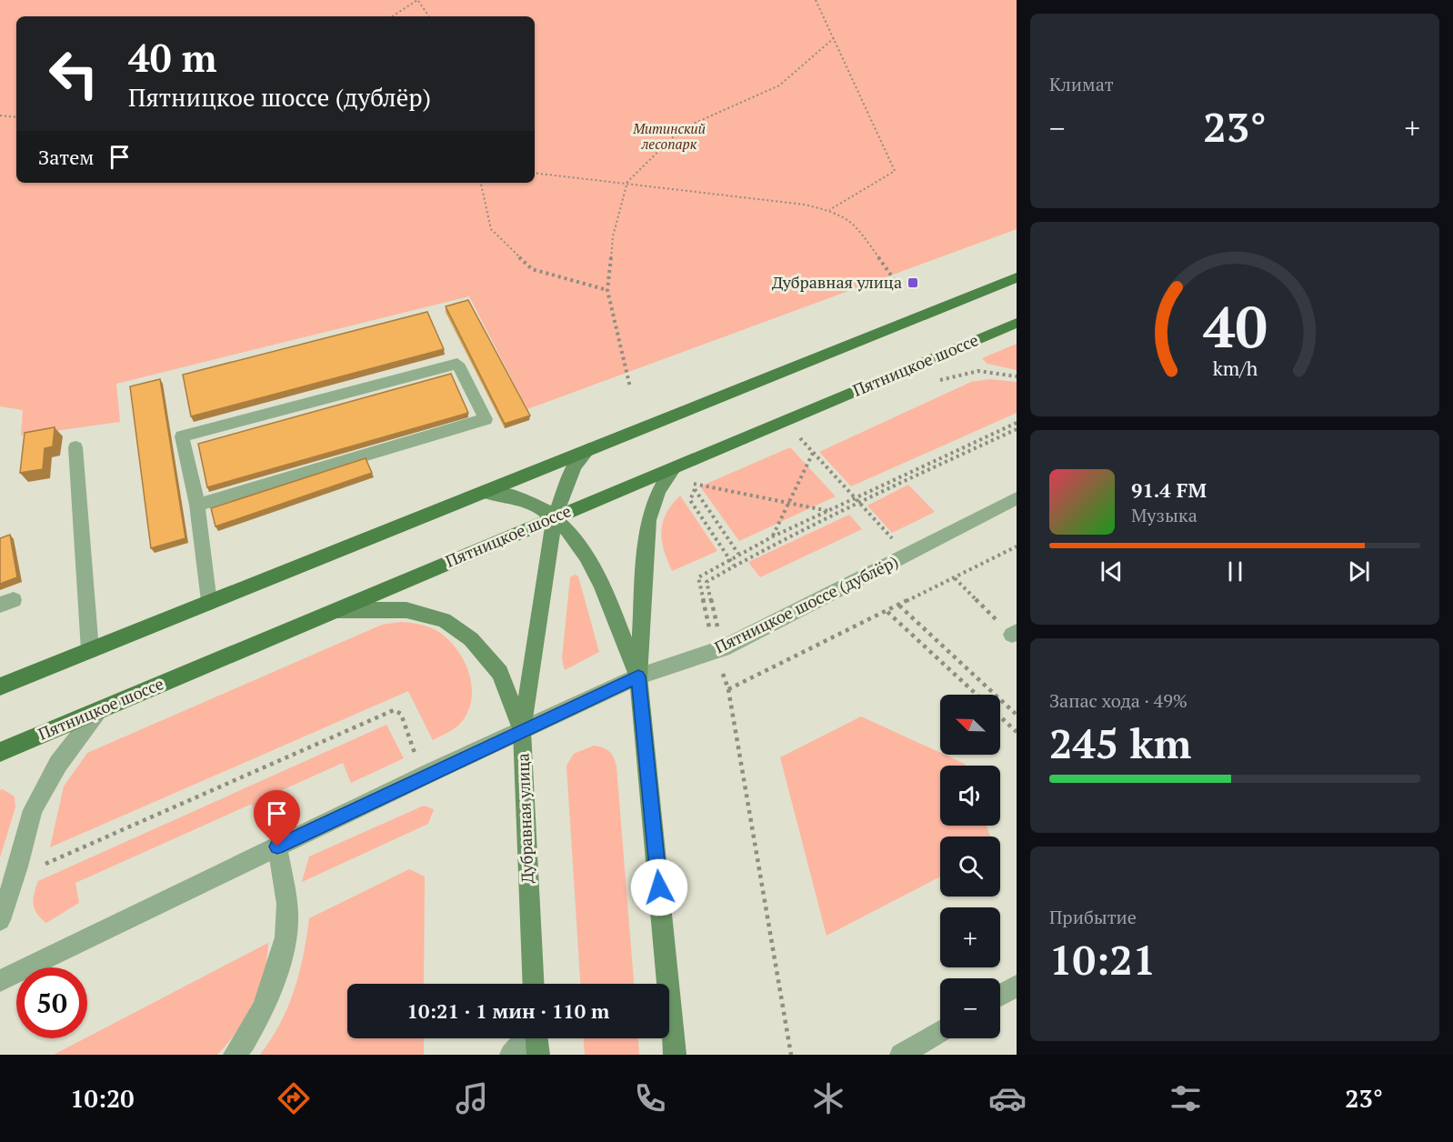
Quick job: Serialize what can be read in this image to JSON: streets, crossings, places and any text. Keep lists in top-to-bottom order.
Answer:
{
  "streets": {
    "main road": ["Пятницкое шоссе", "Дубравная улица"],
    "street": ["Пятницкое шоссе (дублёр)"]
  },
  "crossings": [
    ["Пятницкое шоссе", "Дубравная улица"],
    ["Пятницкое шоссе (дублёр)", "Дубравная улица"]
  ],
  "parks": ["Митинский лесопарк"],
  "places": {
    "transit": ["Дубравная улица"]
  },
  "north": "top left",
  "page": {
    "tile": [
      "Климат",
      ["Запас хода · 49%", "245 km"],
      ["Прибытие", "10:21"]
    ],
    "turn": ["40 m", "Пятницкое шоссе (дублёр)"],
    "heat": ["−", "23°", "+"],
    "then": "Затем",
    "song": ["91.4 FM", "Музыка"],
    "map_buttons": ["+", "−"],
    "limit": "50",
    "trip": "10:21 · 1 мин · 110 m",
    "tabs": ["10:20", "23°"],
    "gauge": ["40", "km/h"]
  }
}
